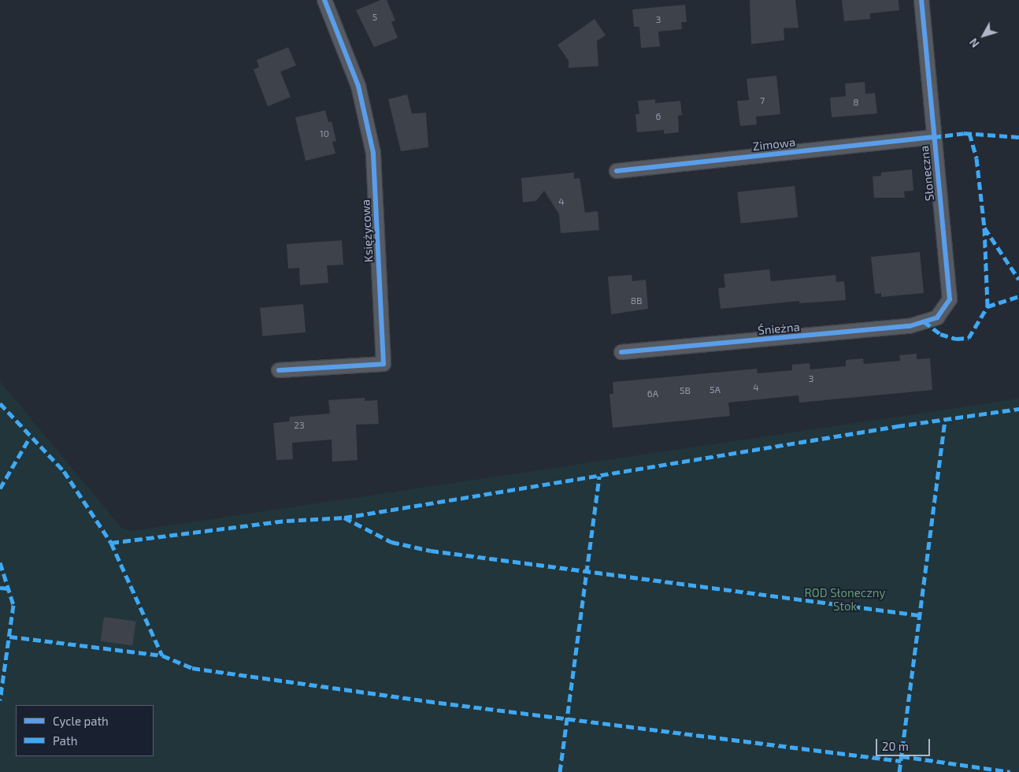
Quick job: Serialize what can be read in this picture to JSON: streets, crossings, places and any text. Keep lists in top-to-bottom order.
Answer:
{
  "streets": {
    "street": [
      "Zimowa",
      "Słoneczna",
      "Księżycowa",
      "Śnieżna"
    ]
  },
  "crossings": [
    ["Zimowa", "Słoneczna"],
    ["Słoneczna", "Śnieżna"]
  ],
  "parks": ["ROD Słoneczny Stok"],
  "house_numbers": [
    "5",
    "3",
    "7",
    "8",
    "6",
    "10",
    "4",
    "8B",
    "3",
    "4",
    "5A",
    "5B",
    "6A",
    "23"
  ],
  "legend": ["Cycle path", "Path"],
  "scale_bar": "20 m",
  "north": "bottom left"
}
